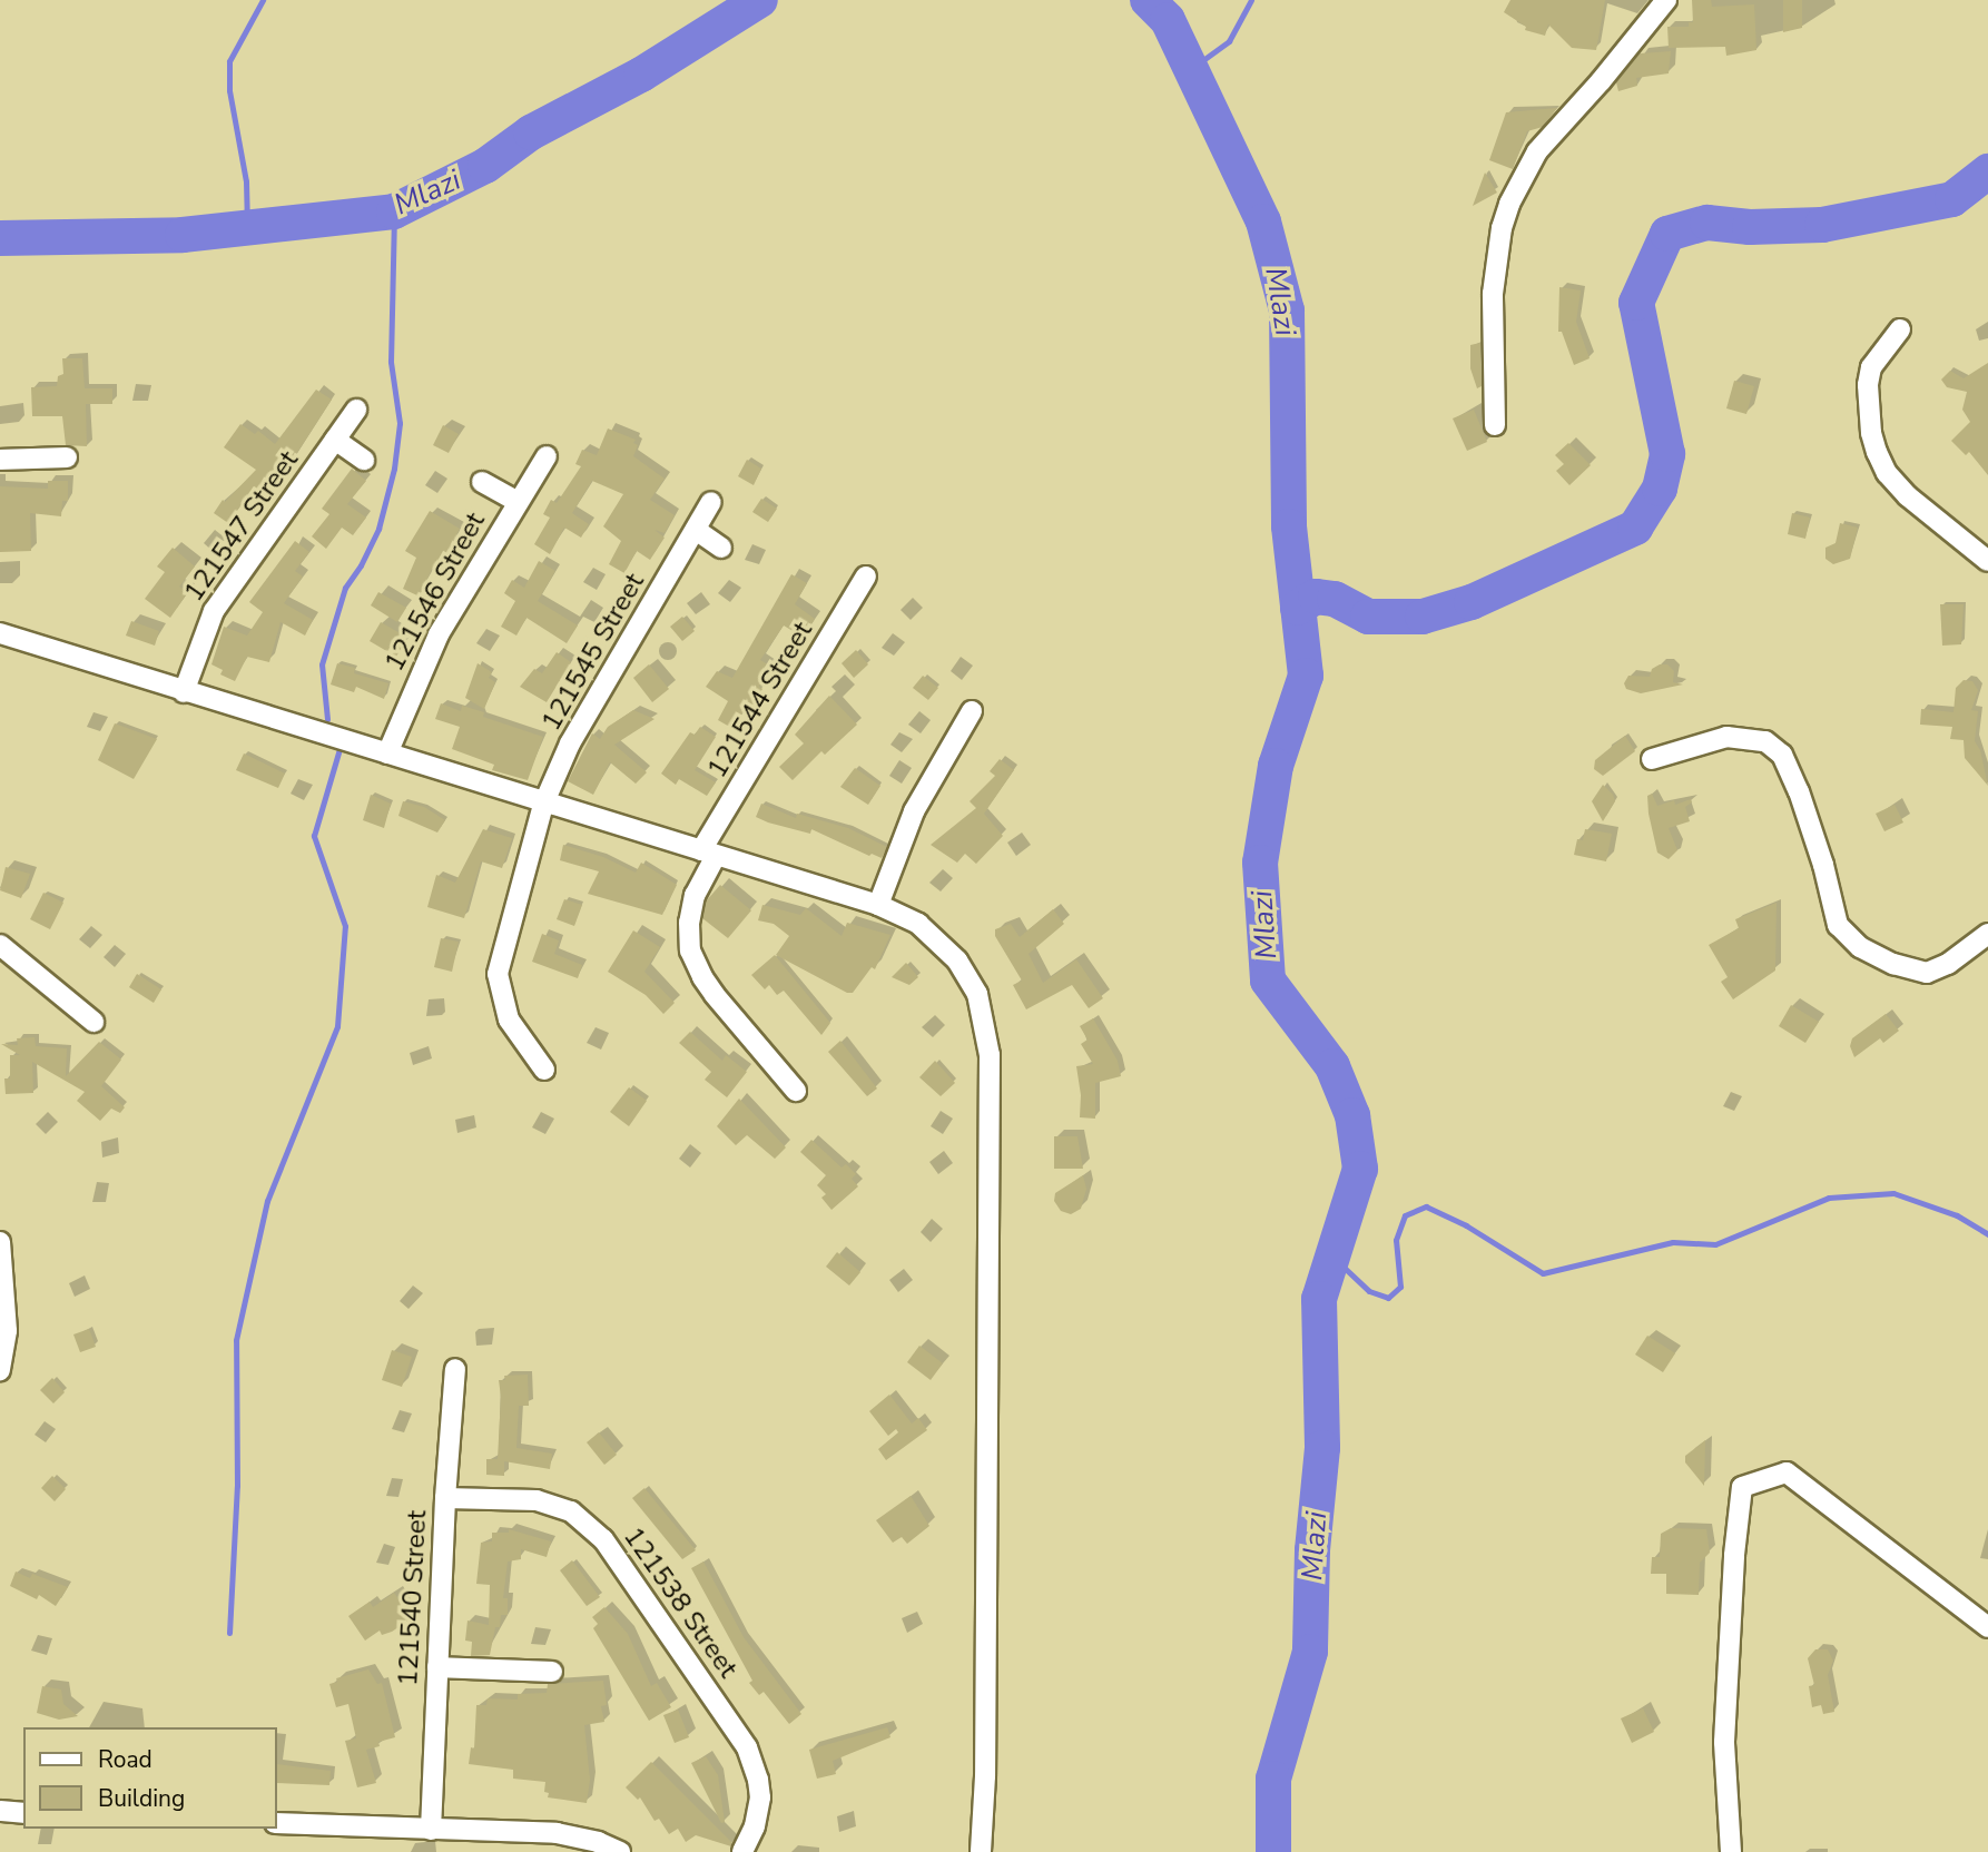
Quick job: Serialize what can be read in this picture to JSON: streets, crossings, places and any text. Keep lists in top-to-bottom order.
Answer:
{
  "streets": {
    "street": [
      "121547 Street",
      "121546 Street",
      "121545 Street",
      "121544 Street",
      "121540 Street",
      "121538 Street"
    ]
  },
  "crossings": [
    ["121540 Street", "121538 Street"]
  ],
  "water": ["Mlazi"],
  "legend": ["Road", "Building"]
}
